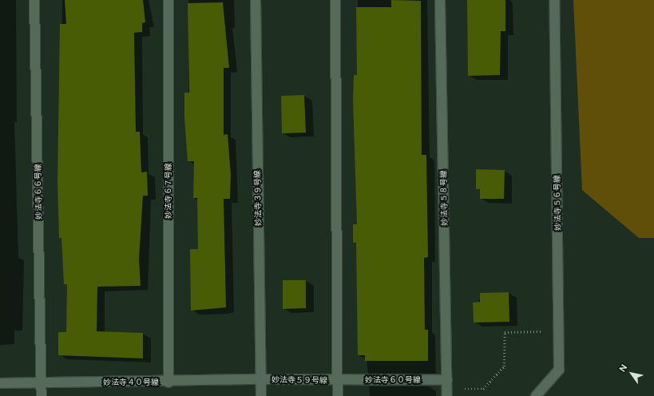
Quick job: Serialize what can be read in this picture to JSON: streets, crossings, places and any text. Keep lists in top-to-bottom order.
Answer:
{
  "streets": {
    "street": [
      "妙法寺６７号線",
      "妙法寺６６号線",
      "妙法寺３９号線",
      "妙法寺５８号線",
      "妙法寺５６号線",
      "妙法寺５９号線",
      "妙法寺６０号線",
      "妙法寺４０号線"
    ]
  },
  "crossings": [
    ["妙法寺６７号線", "妙法寺４０号線"],
    ["妙法寺６６号線", "妙法寺４０号線"],
    ["妙法寺３９号線", "妙法寺５９号線"],
    ["妙法寺３９号線", "妙法寺４０号線"],
    ["妙法寺５８号線", "妙法寺６０号線"],
    ["妙法寺５９号線", "妙法寺６０号線"],
    ["妙法寺５９号線", "妙法寺４０号線"]
  ],
  "north": "top left"
}
